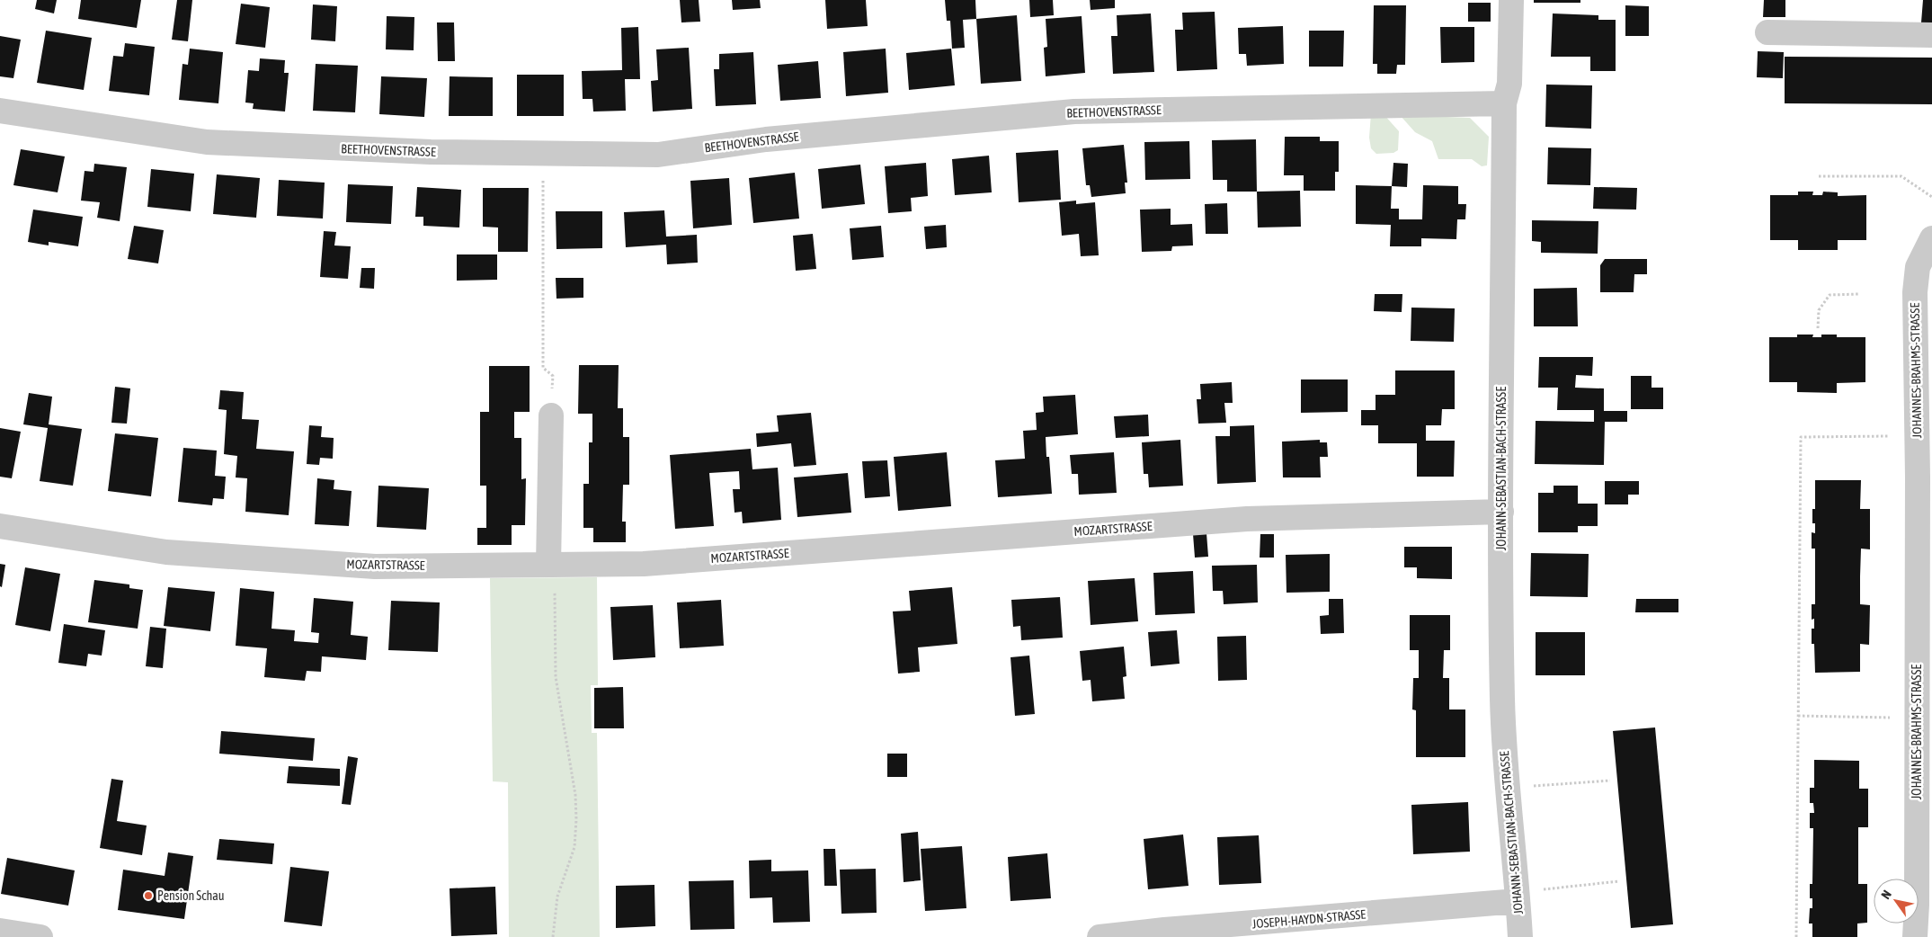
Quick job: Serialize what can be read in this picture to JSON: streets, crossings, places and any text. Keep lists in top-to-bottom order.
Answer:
{
  "streets": {
    "street": [
      "BEETHOVENSTRASSE",
      "JOHANNES-BRAHMS-STRASSE",
      "JOHANN-SEBASTIAN-BACH-STRASSE",
      "MOZARTSTRASSE",
      "JOSEPH-HAYDN-STRASSE"
    ]
  },
  "crossings": [
    ["BEETHOVENSTRASSE", "JOHANN-SEBASTIAN-BACH-STRASSE"],
    ["JOHANN-SEBASTIAN-BACH-STRASSE", "MOZARTSTRASSE"],
    ["JOHANN-SEBASTIAN-BACH-STRASSE", "JOSEPH-HAYDN-STRASSE"]
  ],
  "places": ["Pension Schau"],
  "north": "top left"
}
